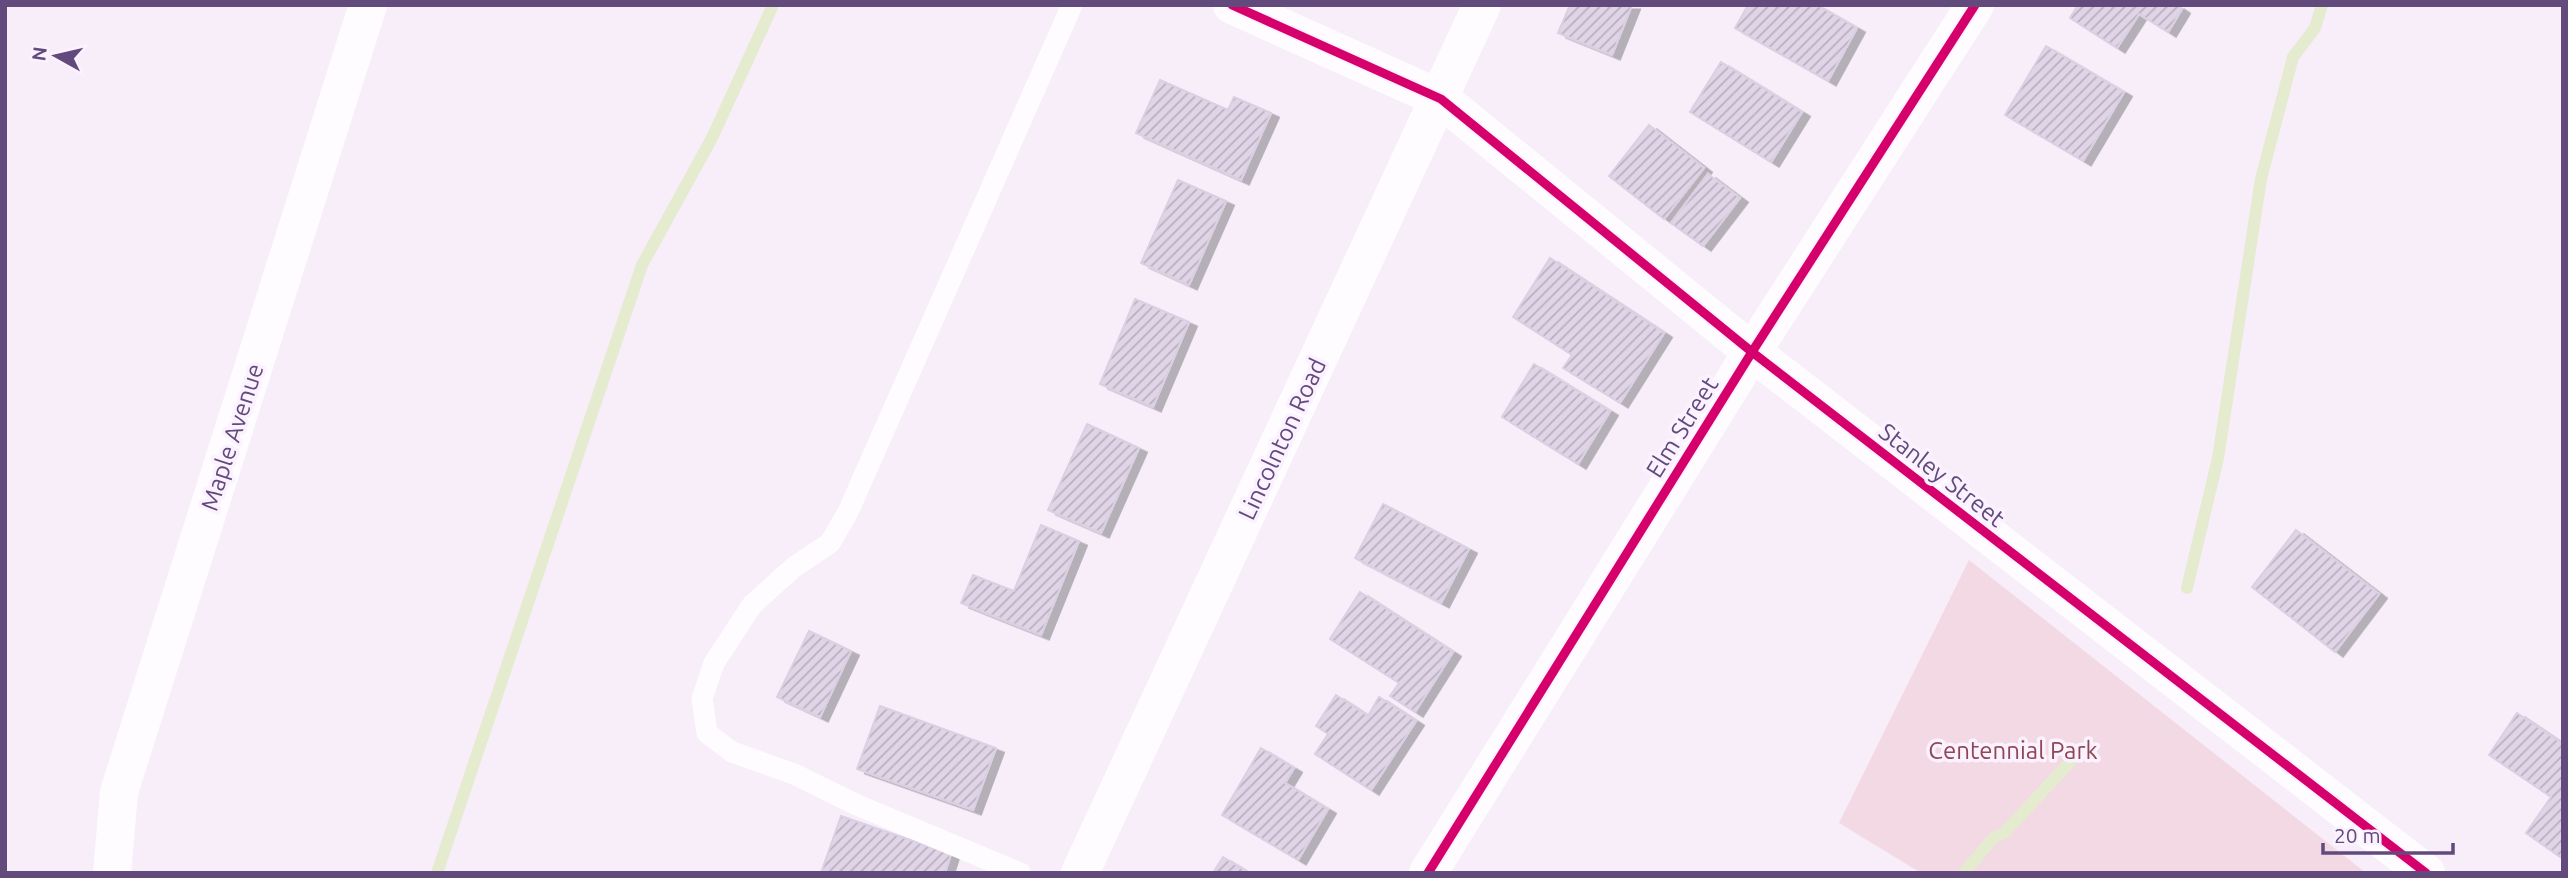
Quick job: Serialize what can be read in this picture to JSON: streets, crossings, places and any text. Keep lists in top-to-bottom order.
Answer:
{
  "streets": {
    "street": [
      "Elm Street",
      "Maple Avenue",
      "Lincolnton Road",
      "Stanley Street"
    ]
  },
  "crossings": [
    ["Elm Street", "Stanley Street"],
    ["Lincolnton Road", "Stanley Street"]
  ],
  "parks": ["Centennial Park"],
  "scale_bar": "20 m",
  "north": "left"
}
